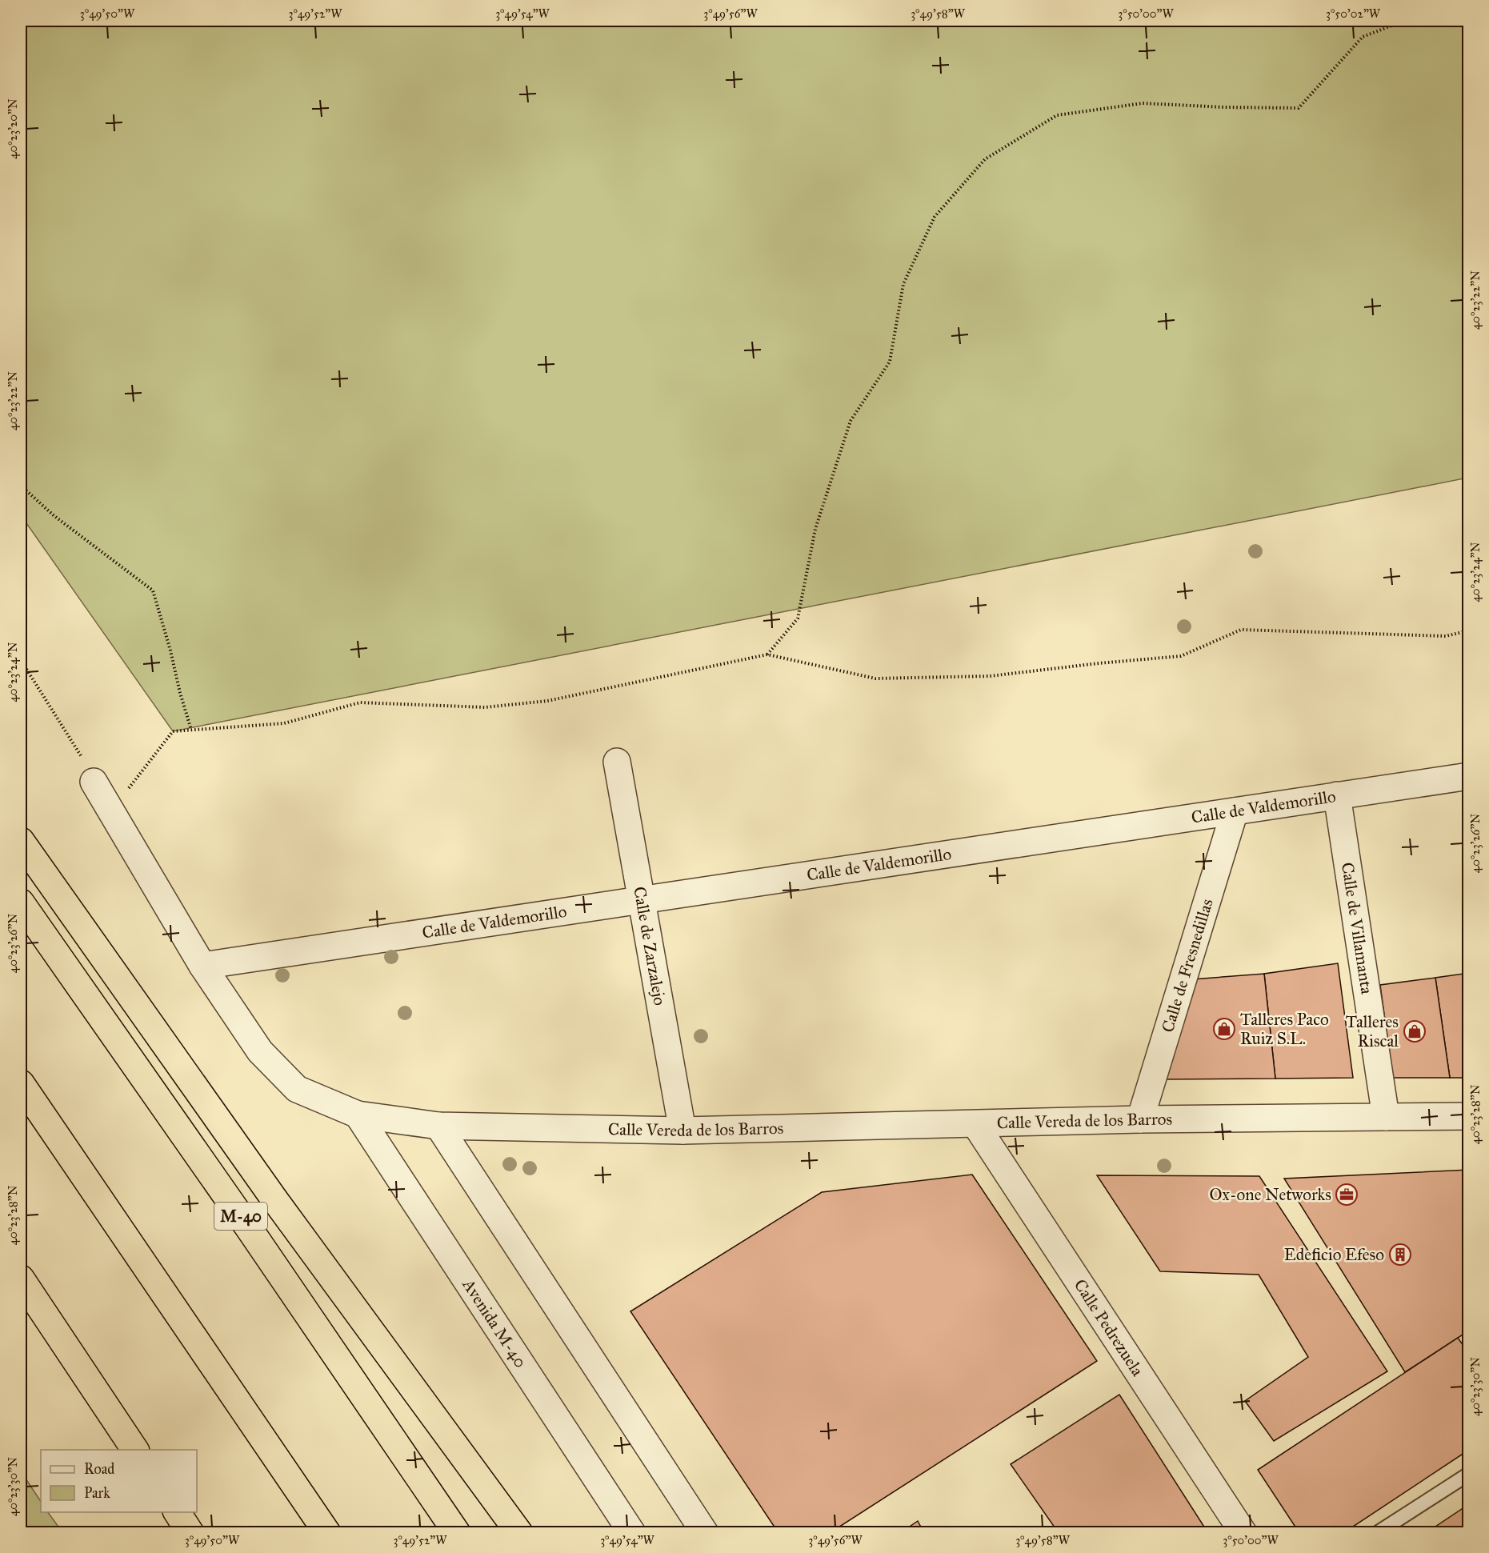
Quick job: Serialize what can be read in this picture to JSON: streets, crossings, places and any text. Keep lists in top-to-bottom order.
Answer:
{
  "streets": {
    "highway": ["M-40"],
    "street": [
      "Calle de Valdemorillo",
      "Calle de Villamanta",
      "Calle de Zarzalejo",
      "Calle de Fresnedillas",
      "Calle Vereda de los Barros",
      "Avenida M-40",
      "Calle Pedrezuela"
    ]
  },
  "crossings": [
    ["Calle de Valdemorillo", "Calle de Villamanta"],
    ["Calle de Valdemorillo", "Calle de Zarzalejo"],
    ["Calle de Valdemorillo", "Calle de Fresnedillas"],
    ["Calle de Valdemorillo", "Calle Vereda de los Barros"],
    ["Calle de Villamanta", "Calle Vereda de los Barros"],
    ["Calle de Zarzalejo", "Calle Vereda de los Barros"],
    ["Calle de Fresnedillas", "Calle Vereda de los Barros"],
    ["Calle Vereda de los Barros", "Avenida M-40"],
    ["Calle Vereda de los Barros", "Calle Pedrezuela"]
  ],
  "places": {
    "shop": ["Talleres Paco Ruiz S.L.", "Talleres Riscal"],
    "office": ["Ox-one Networks"],
    "building": ["Edeficio Efeso"]
  },
  "legend": ["Road", "Park"],
  "coordinates": [
    "3°49'50\"W",
    "3°49'52\"W",
    "3°49'54\"W",
    "3°49'56\"W",
    "3°49'58\"W",
    "3°50'00\"W",
    "3°50'02\"W",
    "40°23'20\"N",
    "40°23'22\"N",
    "40°23'24\"N",
    "40°23'26\"N",
    "40°23'28\"N",
    "40°23'30\"N"
  ]
}
